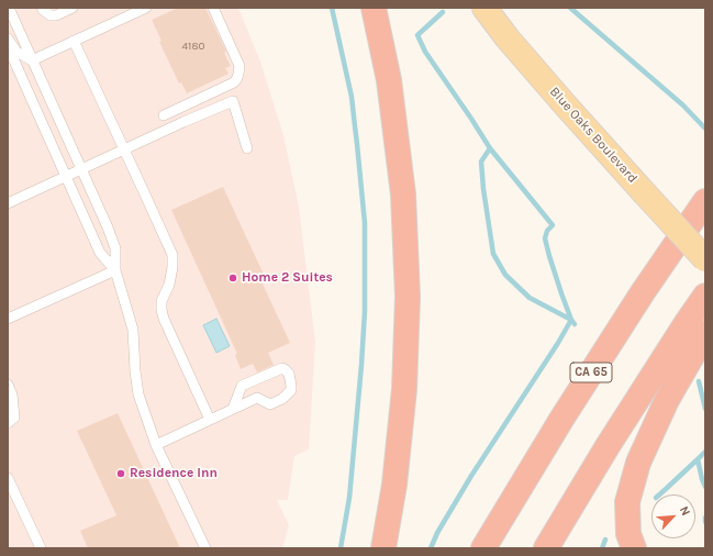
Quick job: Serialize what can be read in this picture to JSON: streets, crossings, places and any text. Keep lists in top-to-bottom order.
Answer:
{
  "streets": {
    "highway": ["CA 65"],
    "main road": ["Blue Oaks Boulevard"]
  },
  "places": ["Home 2 Suites", "Residence Inn"],
  "house_numbers": ["4180"],
  "north": "top right"
}
